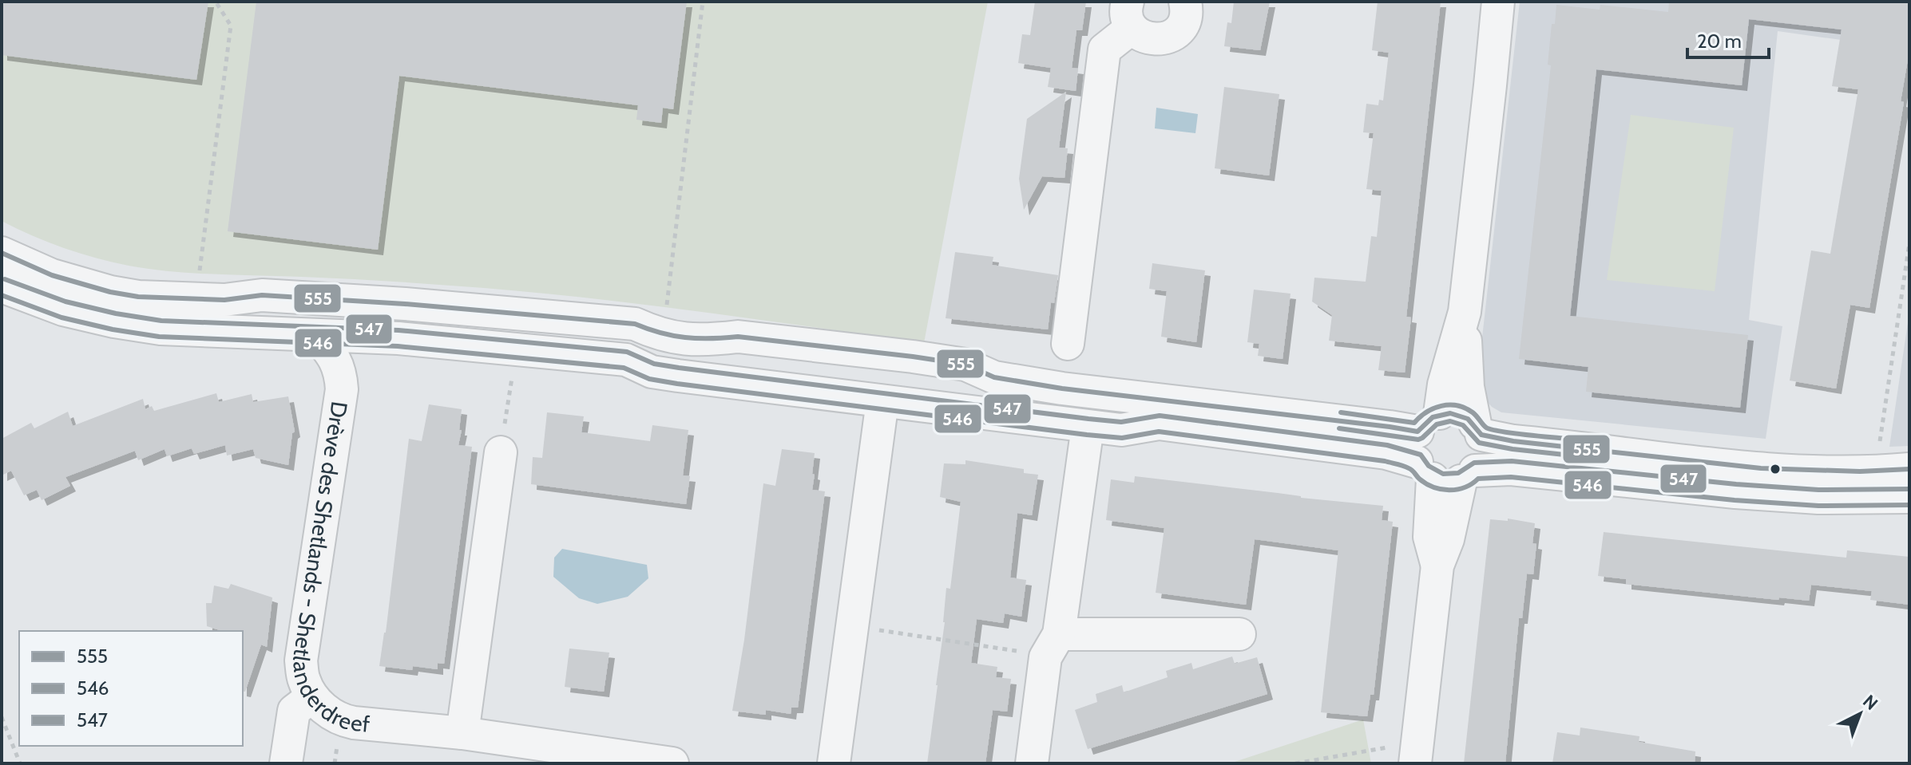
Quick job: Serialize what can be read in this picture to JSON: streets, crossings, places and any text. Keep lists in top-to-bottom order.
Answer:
{
  "streets": {
    "street": ["Drève des Shetlands - Shetlanderdreef"]
  },
  "lines": ["transit line 555", "transit line 547", "transit line 546"],
  "legend": ["555", "546", "547"],
  "scale_bar": "20 m",
  "north": "top right"
}
